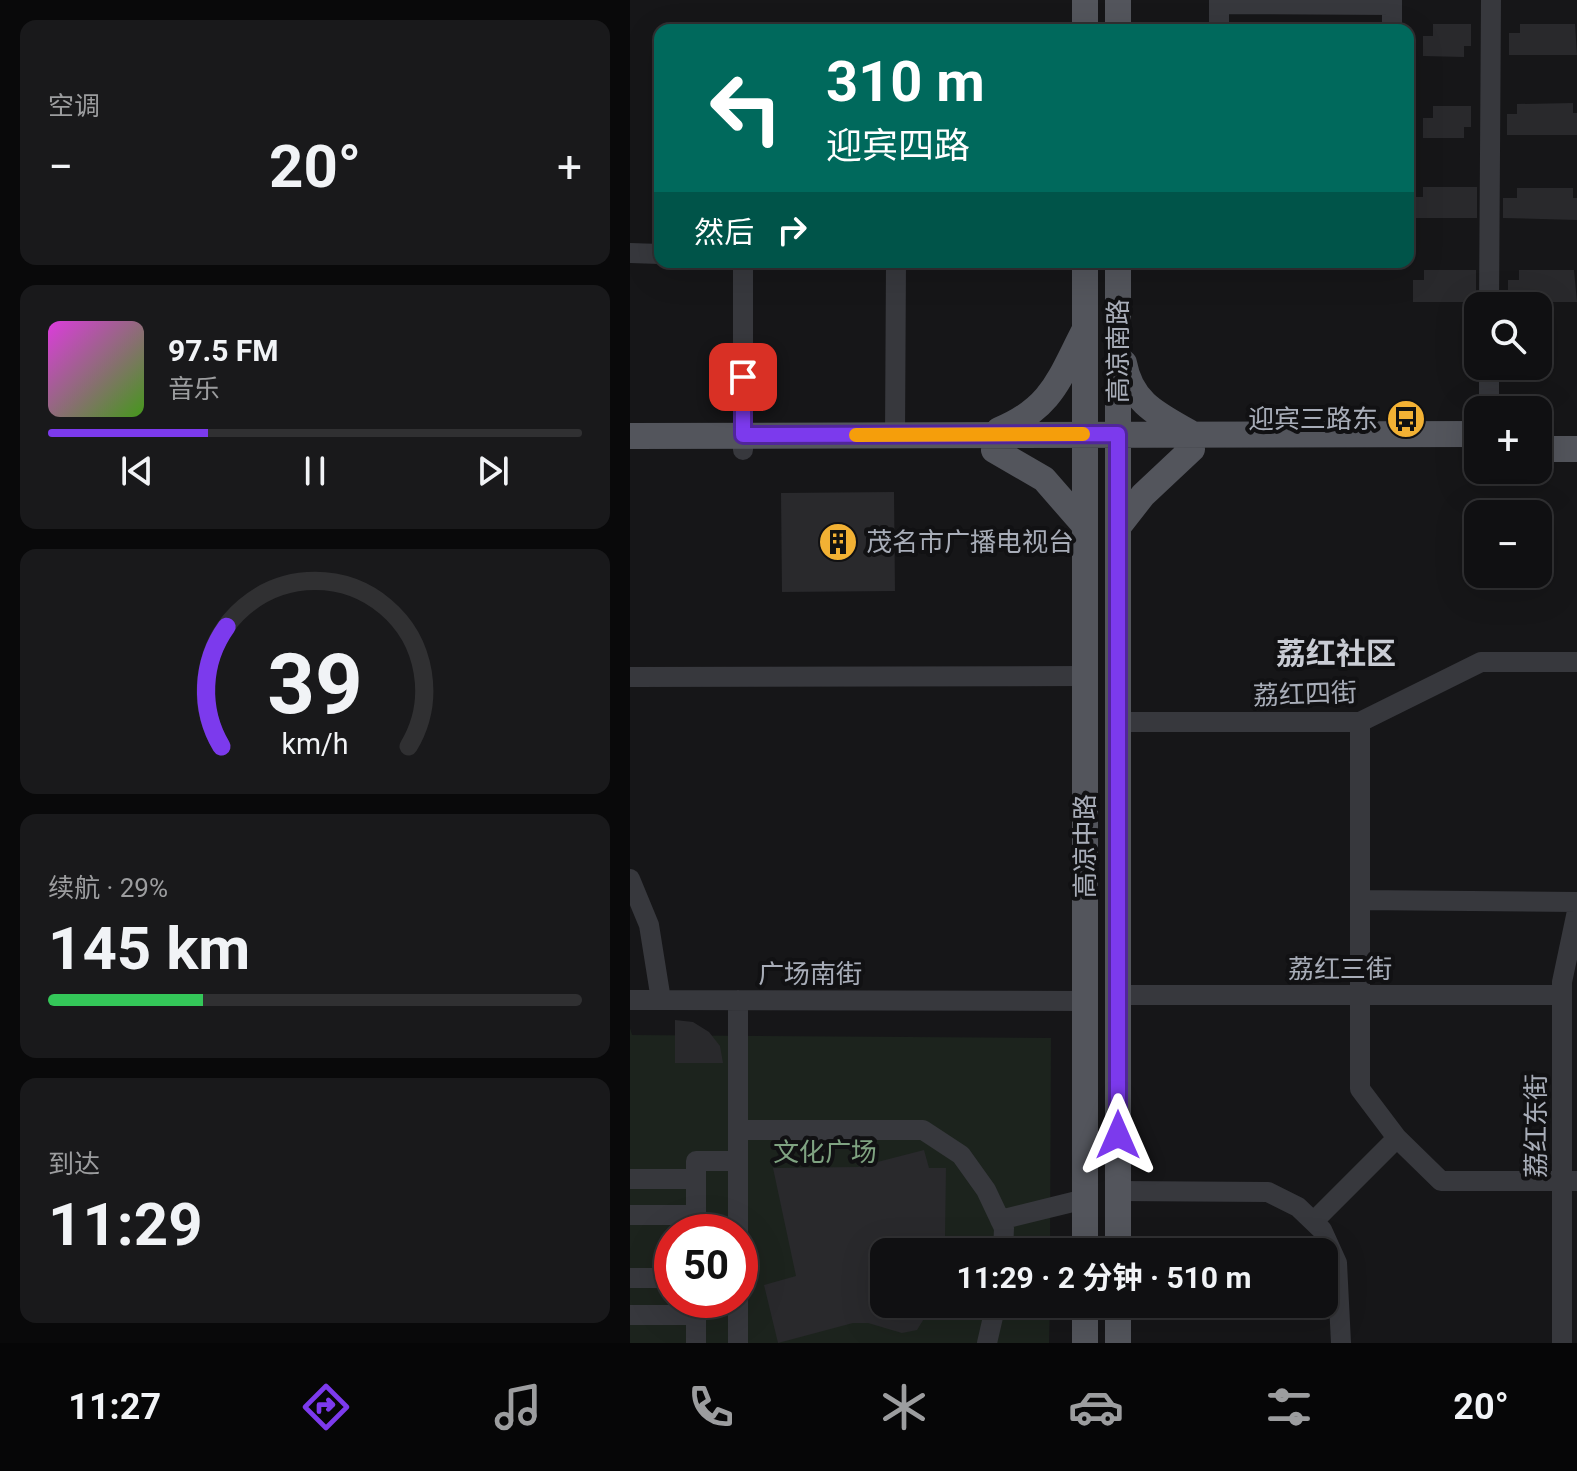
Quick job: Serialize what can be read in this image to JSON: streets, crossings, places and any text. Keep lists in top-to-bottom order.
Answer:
{
  "streets": {
    "main road": ["高凉南路", "高凉中路"],
    "street": [
      "荔红四街",
      "荔红三街",
      "广场南街",
      "荔红东街"
    ]
  },
  "crossings": [
    ["高凉南路", "高凉中路"],
    ["荔红四街", "高凉中路"],
    ["高凉中路", "荔红三街"],
    ["高凉中路", "广场南街"],
    ["荔红三街", "荔红东街"]
  ],
  "districts": ["荔红社区"],
  "parks": ["文化广场"],
  "places": {
    "bus stop": ["迎宾三路东"],
    "building": ["茂名市广播电视台"]
  },
  "page": {
    "tile": [
      "空调",
      ["续航 · 29%", "145 km"],
      ["到达", "11:29"]
    ],
    "turn": ["310 m", "迎宾四路"],
    "heat": ["−", "20°", "+"],
    "then": "然后",
    "map_buttons": ["+", "−"],
    "song": ["97.5 FM", "音乐"],
    "limit": "50",
    "trip": "11:29 · 2 分钟 · 510 m",
    "tabs": ["11:27", "20°"],
    "gauge": ["39", "km/h"]
  }
}
